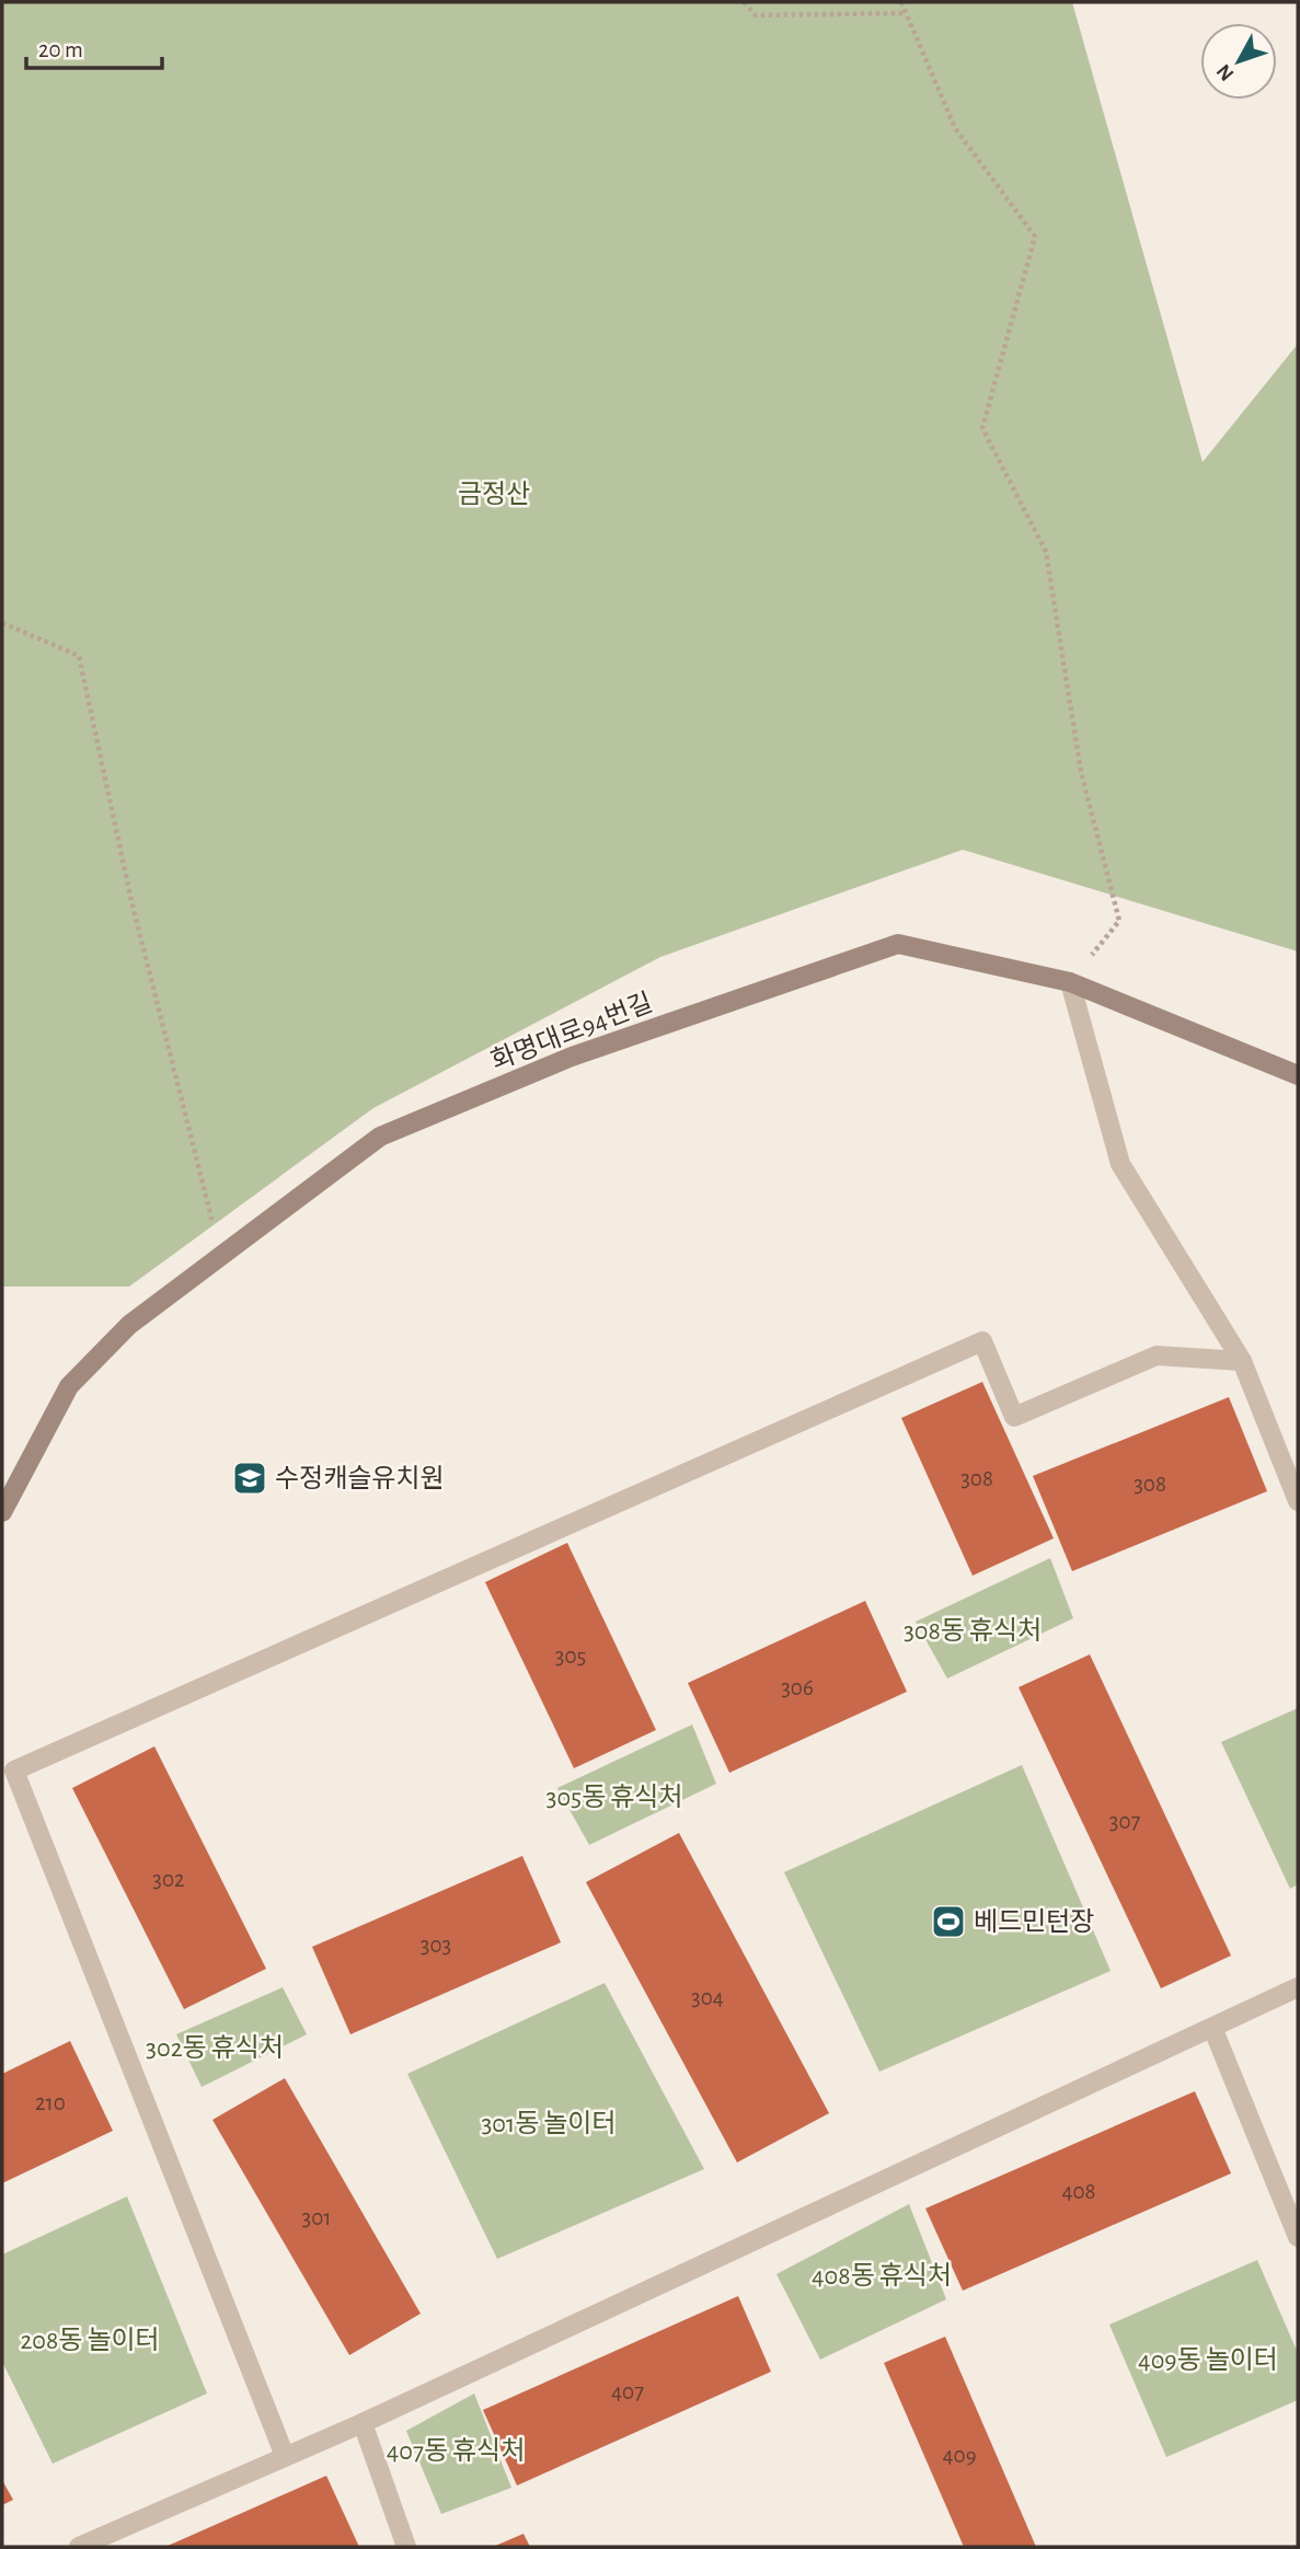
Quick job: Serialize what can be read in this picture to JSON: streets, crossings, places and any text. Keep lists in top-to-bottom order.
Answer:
{
  "streets": {
    "street": ["화명대로94번길"]
  },
  "parks": [
    "금정산",
    "308동 휴식처",
    "305동 휴식처",
    "302동 휴식처",
    "301동 놀이터",
    "408동 휴식처",
    "208동 놀이터",
    "409동 놀이터",
    "407동 휴식처"
  ],
  "places": {
    "school or university": ["수정캐슬유치원"],
    "sports": ["베드민턴장"]
  },
  "house_numbers": [
    "308",
    "308",
    "305",
    "306",
    "307",
    "302",
    "303",
    "304",
    "210",
    "408",
    "301",
    "407",
    "409"
  ],
  "scale_bar": "20 m",
  "north": "bottom left"
}
